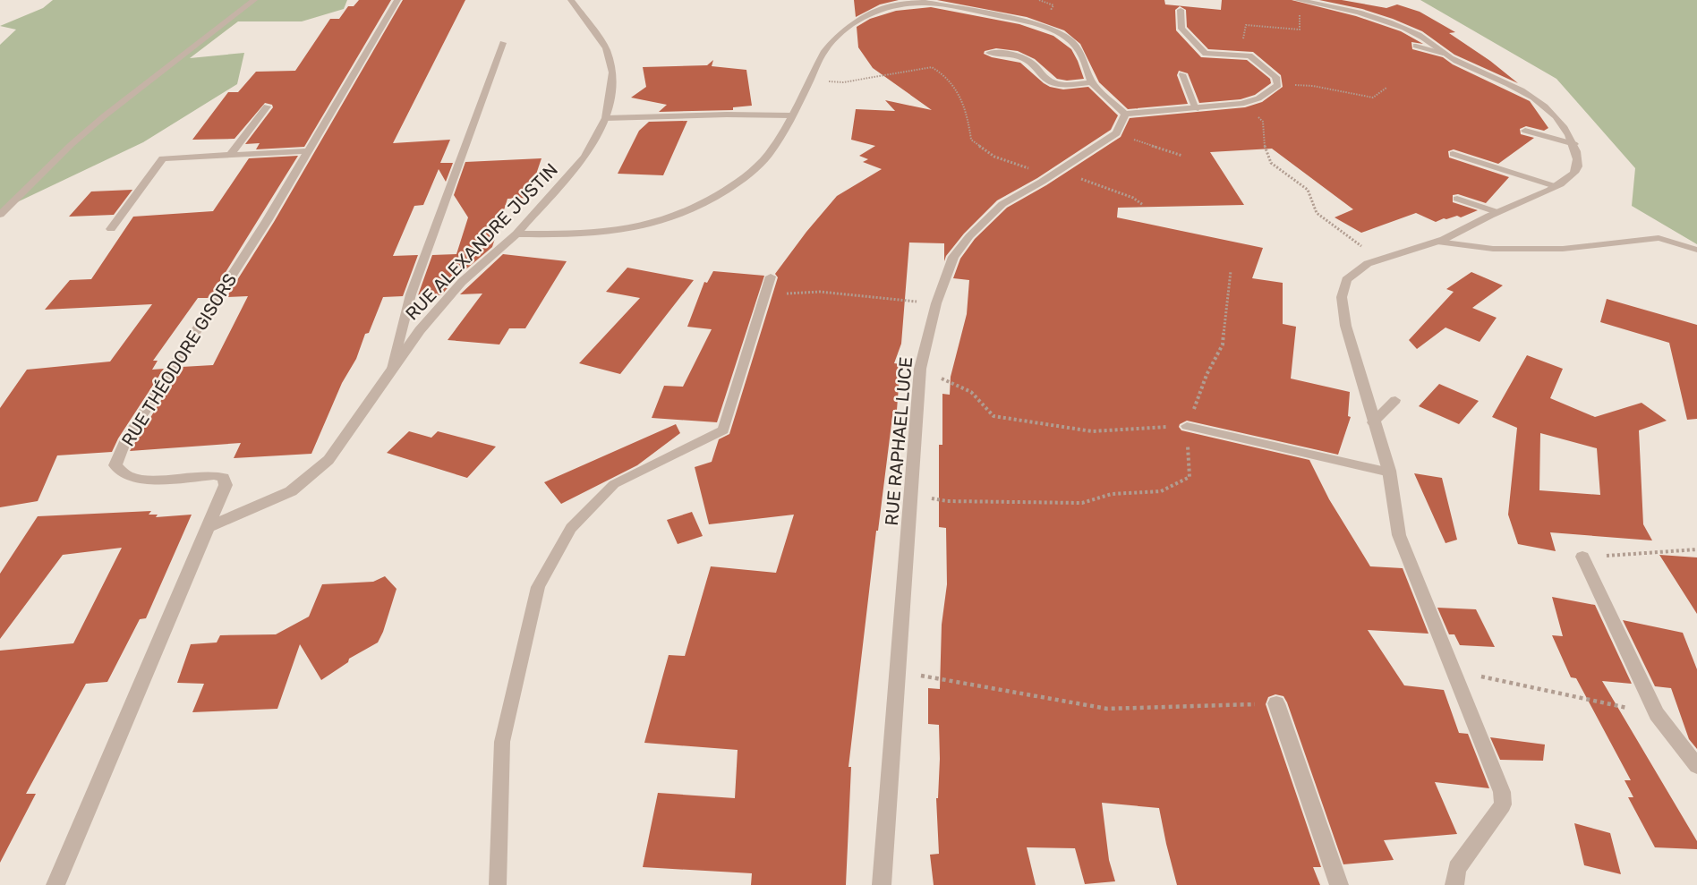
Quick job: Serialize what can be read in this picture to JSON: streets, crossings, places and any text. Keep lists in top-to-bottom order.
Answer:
{
  "streets": {
    "street": ["RUE ALEXANDRE JUSTIN", "RUE THÉODORE GISORS", "RUE RAPHAEL LUCE"]
  },
  "crossings": [
    ["RUE ALEXANDRE JUSTIN", "RUE THÉODORE GISORS"]
  ]
}
